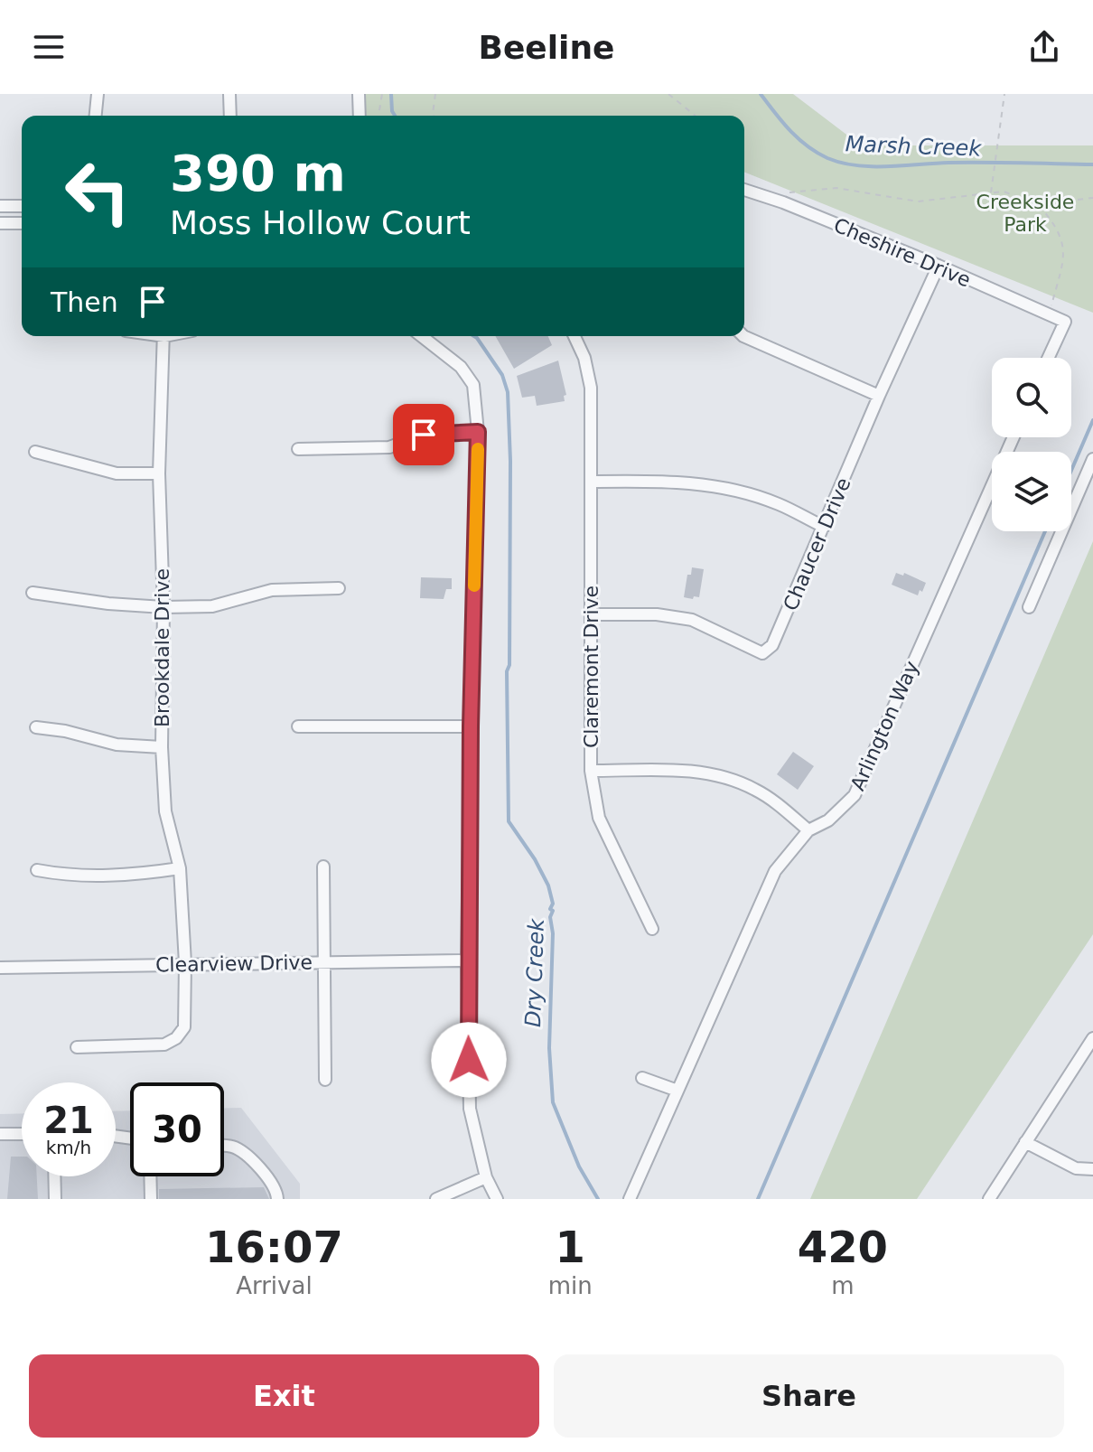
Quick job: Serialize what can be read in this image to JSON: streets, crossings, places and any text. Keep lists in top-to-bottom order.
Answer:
{
  "streets": {
    "street": [
      "Cheshire Drive",
      "Chaucer Drive",
      "Brookdale Drive",
      "Claremont Drive",
      "Arlington Way",
      "Clearview Drive"
    ]
  },
  "crossings": [
    ["Cheshire Drive", "Chaucer Drive"],
    ["Chaucer Drive", "Claremont Drive"],
    ["Brookdale Drive", "Clearview Drive"],
    ["Claremont Drive", "Arlington Way"]
  ],
  "water": ["Marsh Creek", "Dry Creek"],
  "parks": ["Creekside Park"],
  "page": {
    "header": "Beeline",
    "turn": ["390 m", "Moss Hollow Court"],
    "then": "Then",
    "speed": "21 km/h",
    "limit": "30",
    "eta": [
      "16:07",
      "Arrival",
      "1",
      "min",
      "420",
      "m"
    ],
    "buttons": ["Exit", "Share"]
  }
}
